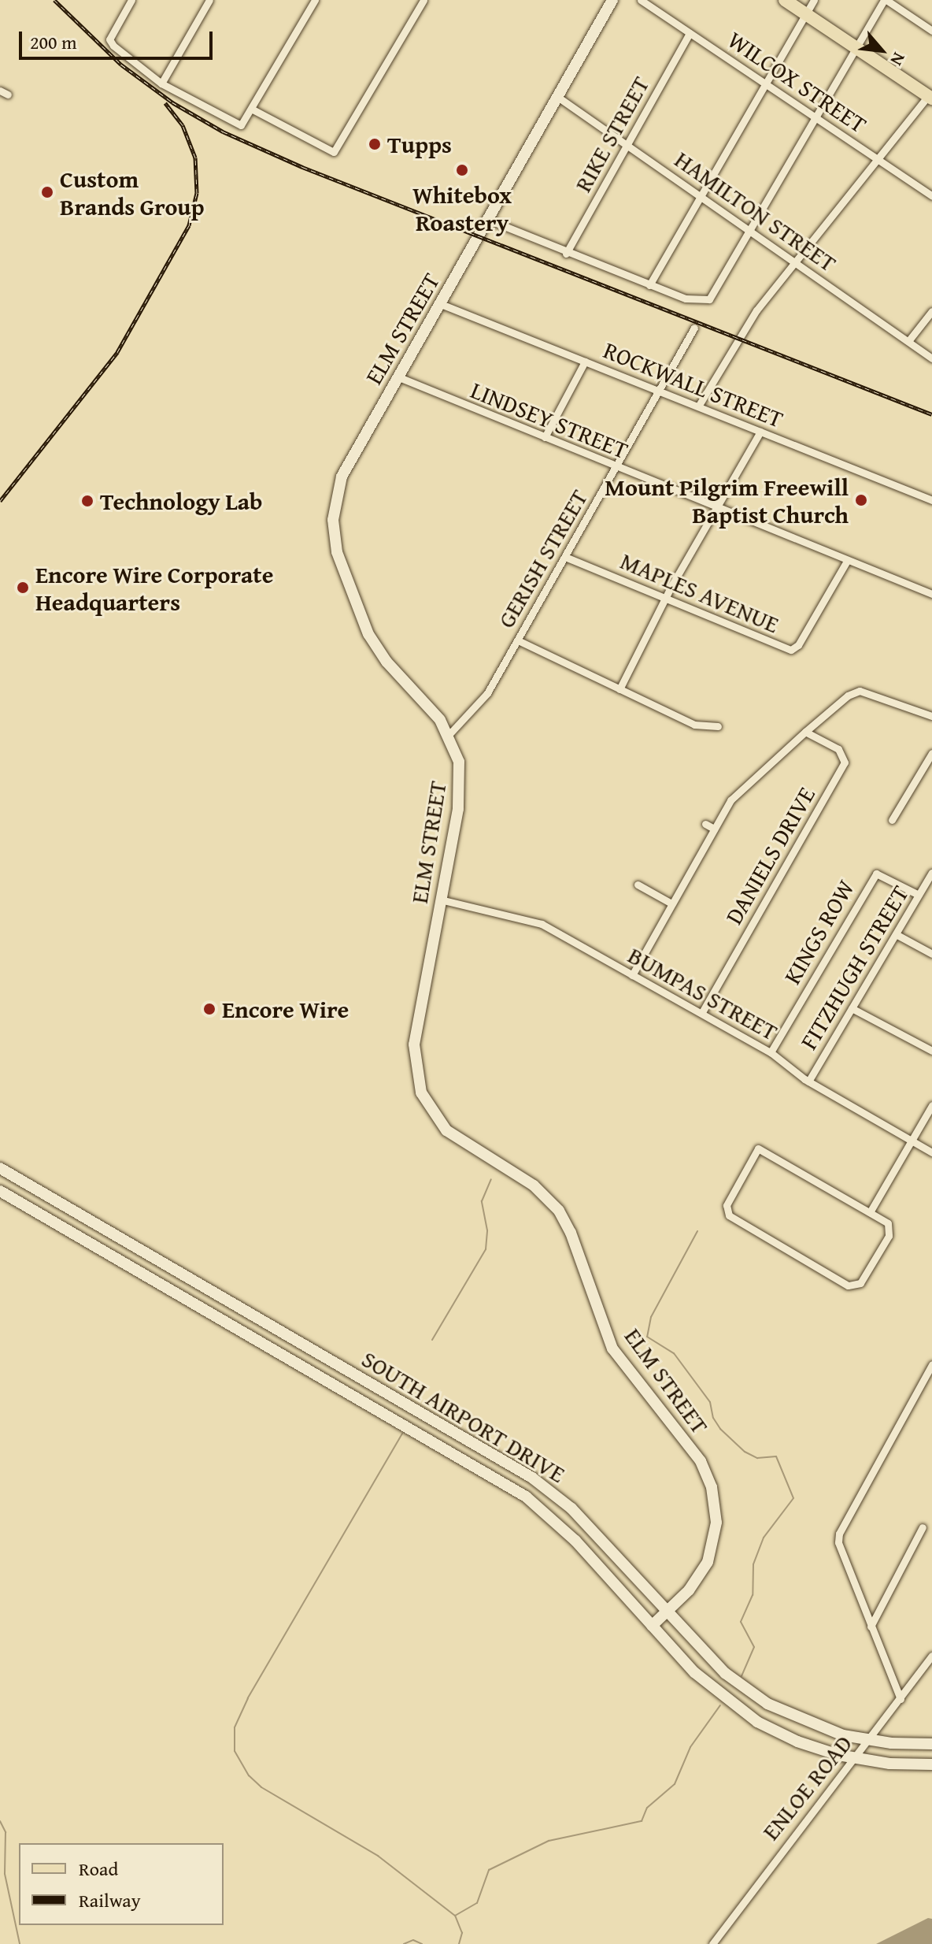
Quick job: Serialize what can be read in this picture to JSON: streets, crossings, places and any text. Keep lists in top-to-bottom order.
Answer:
{
  "streets": {
    "main road": ["ELM STREET", "SOUTH AIRPORT DRIVE"],
    "street": [
      "WILCOX STREET",
      "RIKE STREET",
      "HAMILTON STREET",
      "ROCKWALL STREET",
      "LINDSEY STREET",
      "GERISH STREET",
      "MAPLES AVENUE",
      "DANIELS DRIVE",
      "KINGS ROW",
      "FITZHUGH STREET",
      "BUMPAS STREET",
      "ENLOE ROAD"
    ]
  },
  "crossings": [
    ["WILCOX STREET", "RIKE STREET"],
    ["RIKE STREET", "HAMILTON STREET"],
    ["HAMILTON STREET", "ELM STREET"],
    ["ELM STREET", "ROCKWALL STREET"],
    ["ELM STREET", "LINDSEY STREET"],
    ["ELM STREET", "GERISH STREET"],
    ["ELM STREET", "BUMPAS STREET"],
    ["ELM STREET", "SOUTH AIRPORT DRIVE"],
    ["ROCKWALL STREET", "GERISH STREET"],
    ["LINDSEY STREET", "GERISH STREET"],
    ["LINDSEY STREET", "MAPLES AVENUE"],
    ["GERISH STREET", "MAPLES AVENUE"],
    ["DANIELS DRIVE", "BUMPAS STREET"],
    ["KINGS ROW", "FITZHUGH STREET"],
    ["KINGS ROW", "BUMPAS STREET"],
    ["FITZHUGH STREET", "BUMPAS STREET"],
    ["SOUTH AIRPORT DRIVE", "ENLOE ROAD"]
  ],
  "places": [
    "Tupps",
    "Whitebox Roastery",
    "Custom Brands Group",
    "Mount Pilgrim Freewill Baptist Church",
    "Technology Lab",
    "Encore Wire Corporate Headquarters",
    "Encore Wire"
  ],
  "legend": ["Road", "Railway"],
  "scale_bar": "200 m",
  "north": "bottom right"
}
